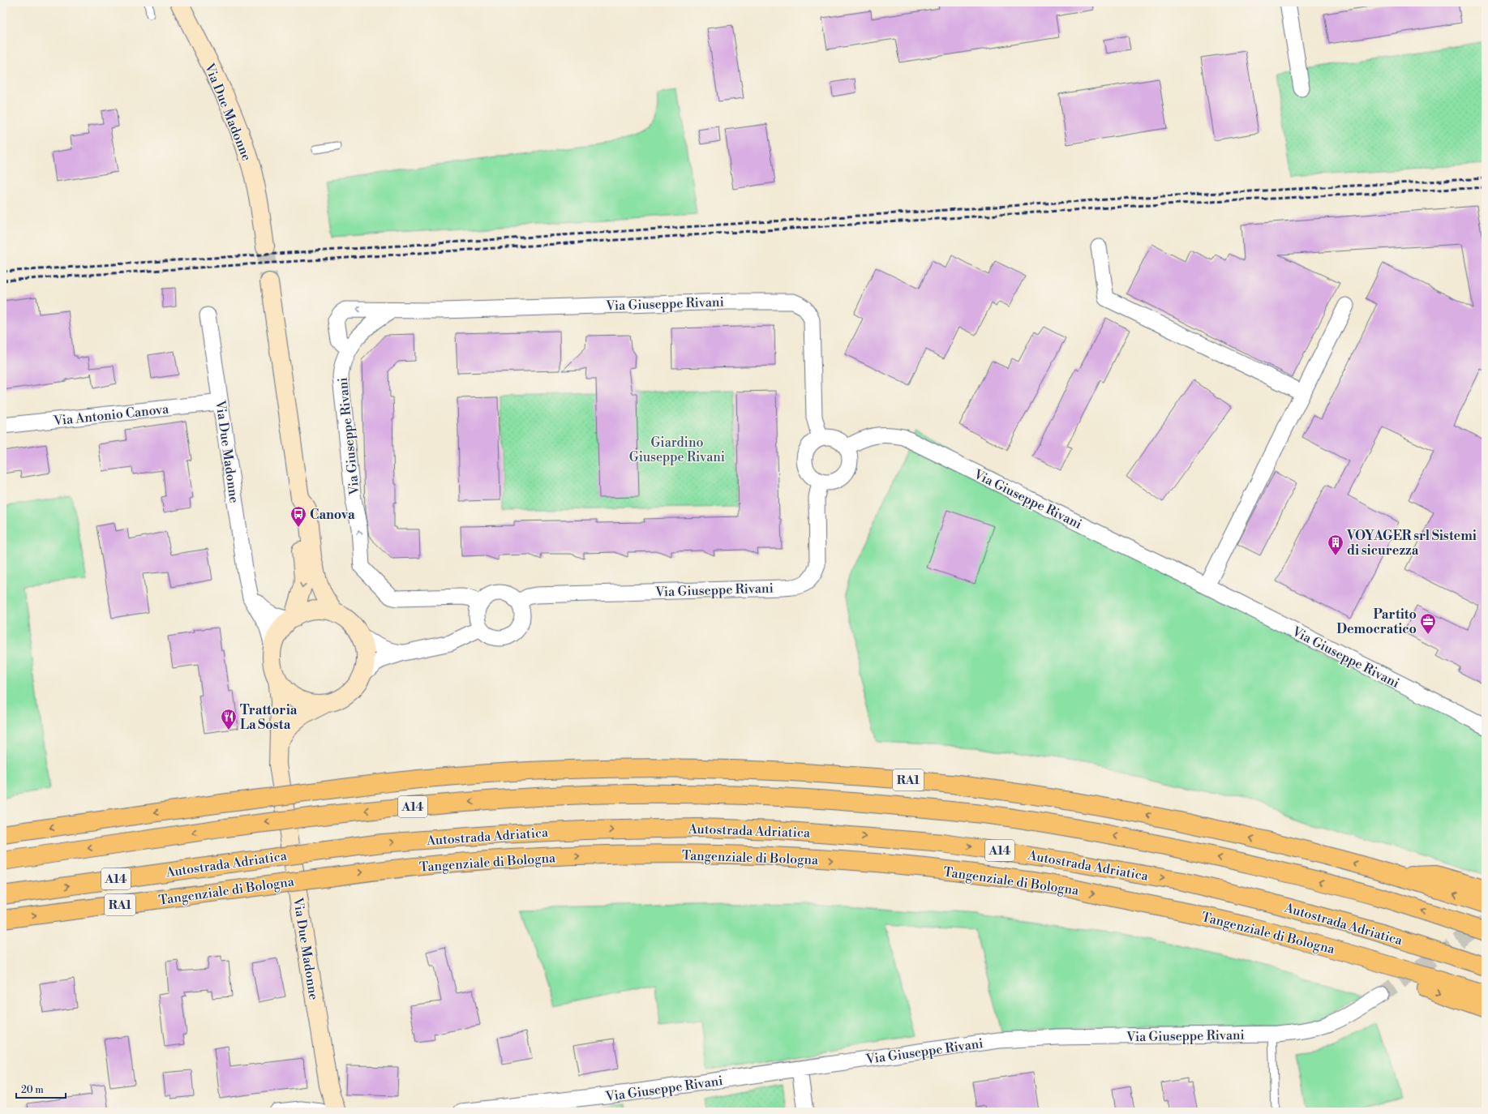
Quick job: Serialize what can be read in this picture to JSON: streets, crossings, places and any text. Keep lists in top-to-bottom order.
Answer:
{
  "streets": {
    "highway": [
      "RA1",
      "A14",
      "Autostrada Adriatica",
      "Tangenziale di Bologna"
    ],
    "main road": ["Via Due Madonne"],
    "street": ["Via Giuseppe Rivani", "Via Antonio Canova"]
  },
  "crossings": [
    ["Via Due Madonne", "Via Antonio Canova"]
  ],
  "parks": ["Giardino Giuseppe Rivani"],
  "places": {
    "bus stop": ["Canova"],
    "building": ["VOYAGER srl Sistemi di sicurezza"],
    "office": ["Partito Democratico"],
    "restaurant": ["Trattoria La Sosta"]
  },
  "scale_bar": "20 m"
}
